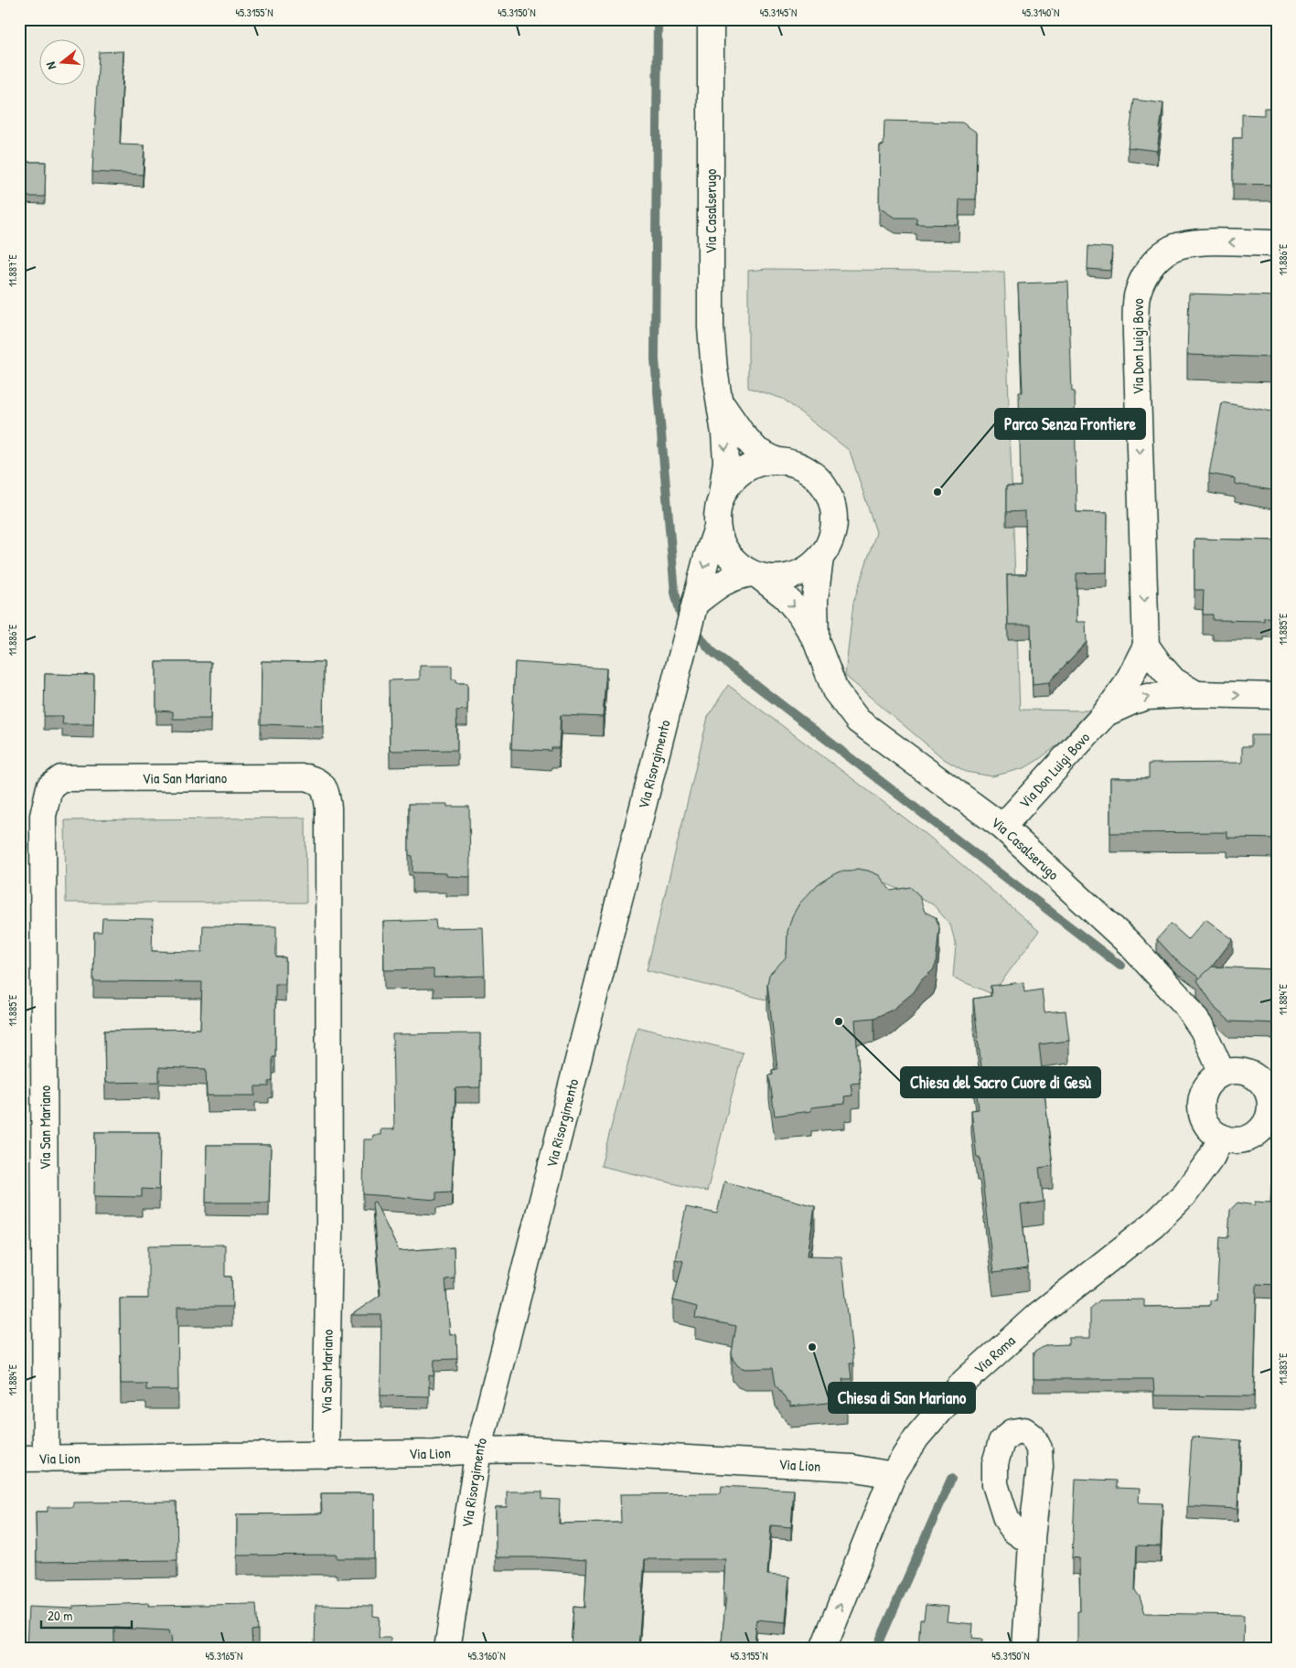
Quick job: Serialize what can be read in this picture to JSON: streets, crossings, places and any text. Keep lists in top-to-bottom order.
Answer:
{
  "streets": {
    "street": [
      "Via Casalserugo",
      "Via Don Luigi Bovo",
      "Via Risorgimento",
      "Via San Mariano",
      "Via Roma",
      "Via Lion"
    ]
  },
  "crossings": [
    ["Via Casalserugo", "Via Don Luigi Bovo"],
    ["Via Casalserugo", "Via Risorgimento"],
    ["Via Casalserugo", "Via Roma"],
    ["Via Risorgimento", "Via Lion"],
    ["Via San Mariano", "Via Lion"],
    ["Via Roma", "Via Lion"]
  ],
  "places": ["Parco Senza Frontiere", "Chiesa del Sacro Cuore di Gesù", "Chiesa di San Mariano"],
  "scale_bar": "20 m",
  "north": "left",
  "coordinates": [
    "45.3155°N",
    "45.3150°N",
    "45.3145°N",
    "45.3140°N",
    "11.886°E",
    "11.887°E",
    "11.885°E",
    "11.884°E",
    "11.883°E",
    "45.3165°N",
    "45.3160°N"
  ]
}
